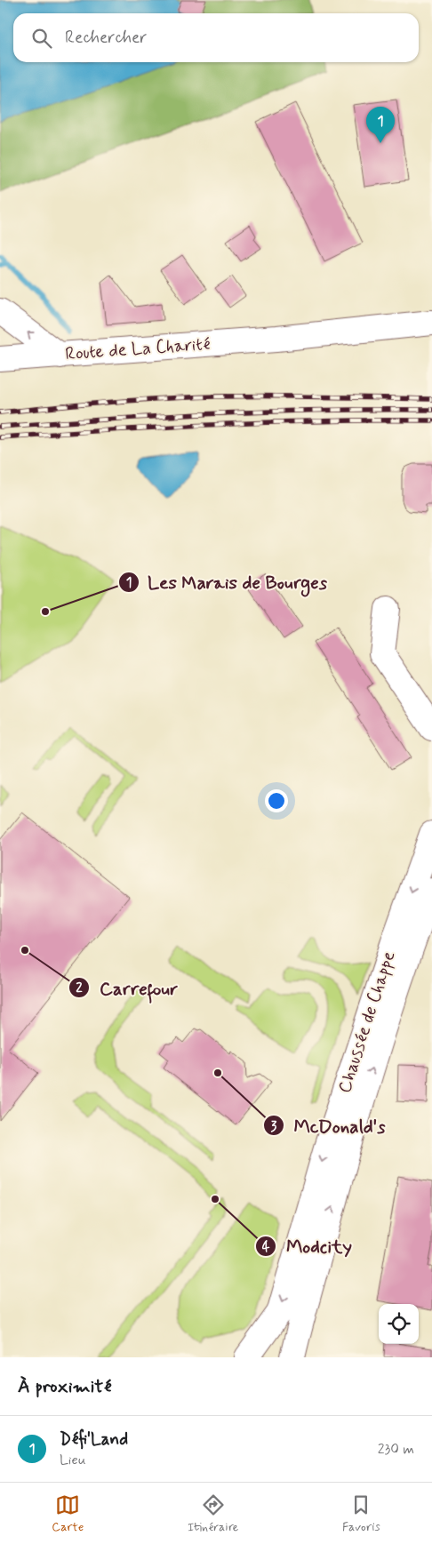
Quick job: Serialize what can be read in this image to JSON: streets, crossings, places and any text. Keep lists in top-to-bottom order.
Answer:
{
  "streets": {
    "main road": ["Route de La Charité", "Chaussée de Chappe"]
  },
  "places": [
    "Les Marais de Bourges",
    "Carrefour",
    "McDonald's",
    "Modcity"
  ],
  "page": {
    "search": "Rechercher",
    "pins": "1",
    "heading": "À proximité",
    "list": [
      {
        "mark": "1",
        "name": "Défi'Land",
        "note": "Lieu",
        "value": "230 m"
      }
    ],
    "nav": ["Carte", "Itinéraire", "Favoris"]
  }
}
